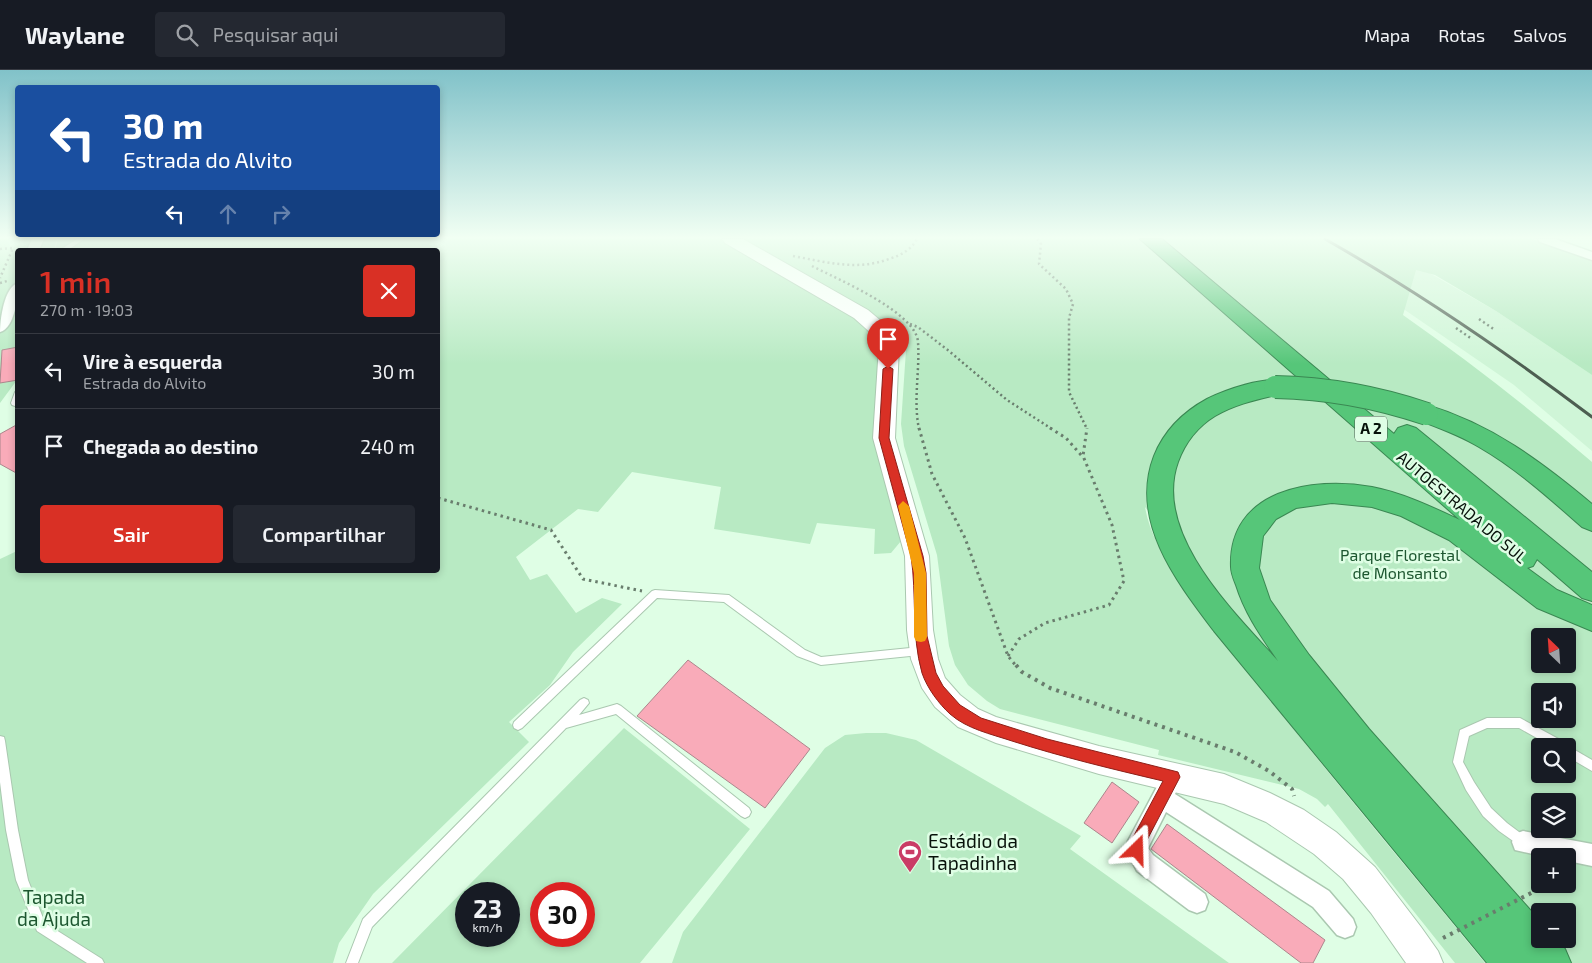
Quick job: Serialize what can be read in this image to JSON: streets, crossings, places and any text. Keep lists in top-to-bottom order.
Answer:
{
  "streets": {
    "highway": ["A 2", "AUTOESTRADA DO SUL"]
  },
  "parks": ["Parque Florestal de Monsanto", "Tapada da Ajuda"],
  "places": {
    "sports": ["Estádio da Tapadinha"]
  },
  "north": "top left",
  "page": {
    "header": "Waylane",
    "search": "Pesquisar aqui",
    "nav": ["Mapa", "Rotas", "Salvos"],
    "turn": ["30 m", "Estrada do Alvito"],
    "heading": ["1 min", "270 m · 19:03"],
    "list": [
      {
        "name": "Vire à esquerda",
        "note": "Estrada do Alvito",
        "value": "30 m"
      },
      {
        "name": "Chegada ao destino",
        "value": "240 m"
      }
    ],
    "buttons": ["Sair", "Compartilhar"],
    "map_buttons": ["+", "−"],
    "speed": "23 km/h",
    "limit": "30"
  }
}
